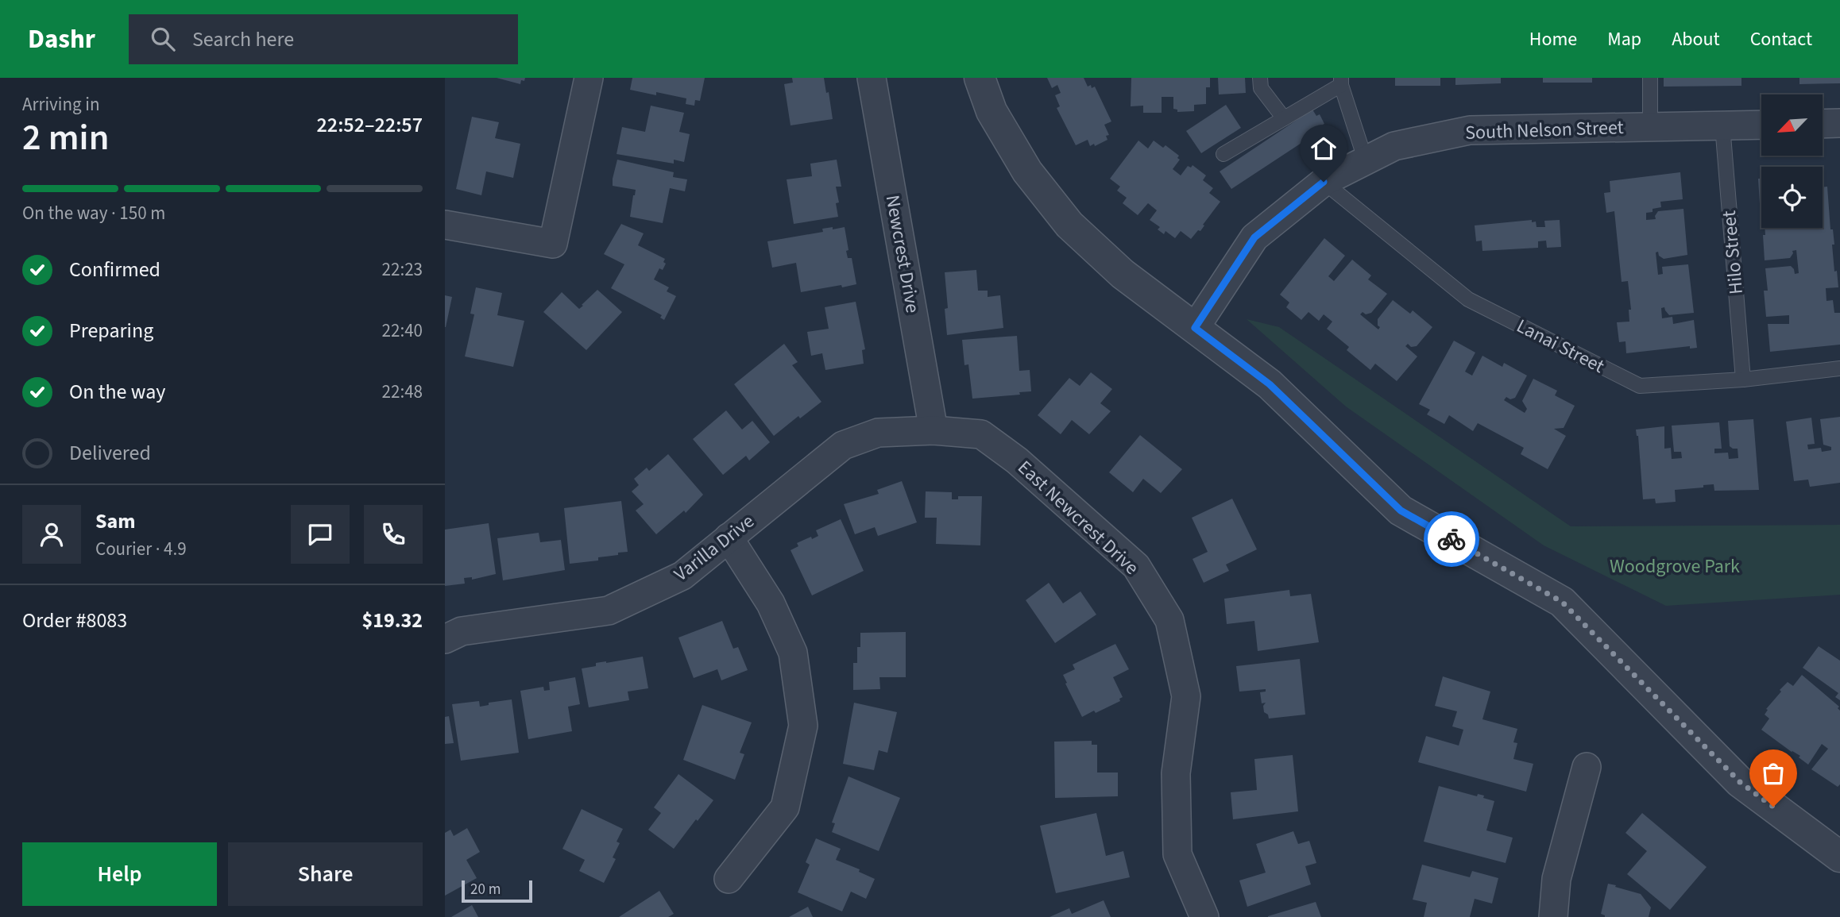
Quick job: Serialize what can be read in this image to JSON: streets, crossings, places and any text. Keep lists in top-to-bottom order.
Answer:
{
  "streets": {
    "street": [
      "South Nelson Street",
      "Newcrest Drive",
      "East Newcrest Drive",
      "Varilla Drive"
    ],
    "lane": ["Hilo Street", "Lanai Street"]
  },
  "crossings": [
    ["South Nelson Street", "Hilo Street"],
    ["South Nelson Street", "Lanai Street"],
    ["Hilo Street", "Lanai Street"],
    ["Newcrest Drive", "East Newcrest Drive"],
    ["Newcrest Drive", "Varilla Drive"],
    ["East Newcrest Drive", "Varilla Drive"]
  ],
  "parks": ["Woodgrove Park"],
  "scale_bar": "20 m",
  "north": "bottom left",
  "page": {
    "header": "Dashr",
    "search": "Search here",
    "nav": [
      "Home",
      "Map",
      "About",
      "Contact"
    ],
    "heading": ["2 min", "Arriving in", "22:52–22:57"],
    "panel": [
      "Sam",
      "Courier · 4.9",
      "Order #8083",
      "$19.32"
    ],
    "bar": "On the way · 150 m",
    "list": [
      ["Confirmed", "22:23"],
      ["Preparing", "22:40"],
      ["On the way", "22:48"],
      "Delivered"
    ],
    "buttons": ["Help", "Share"],
    "scale": "20 m"
  }
}
